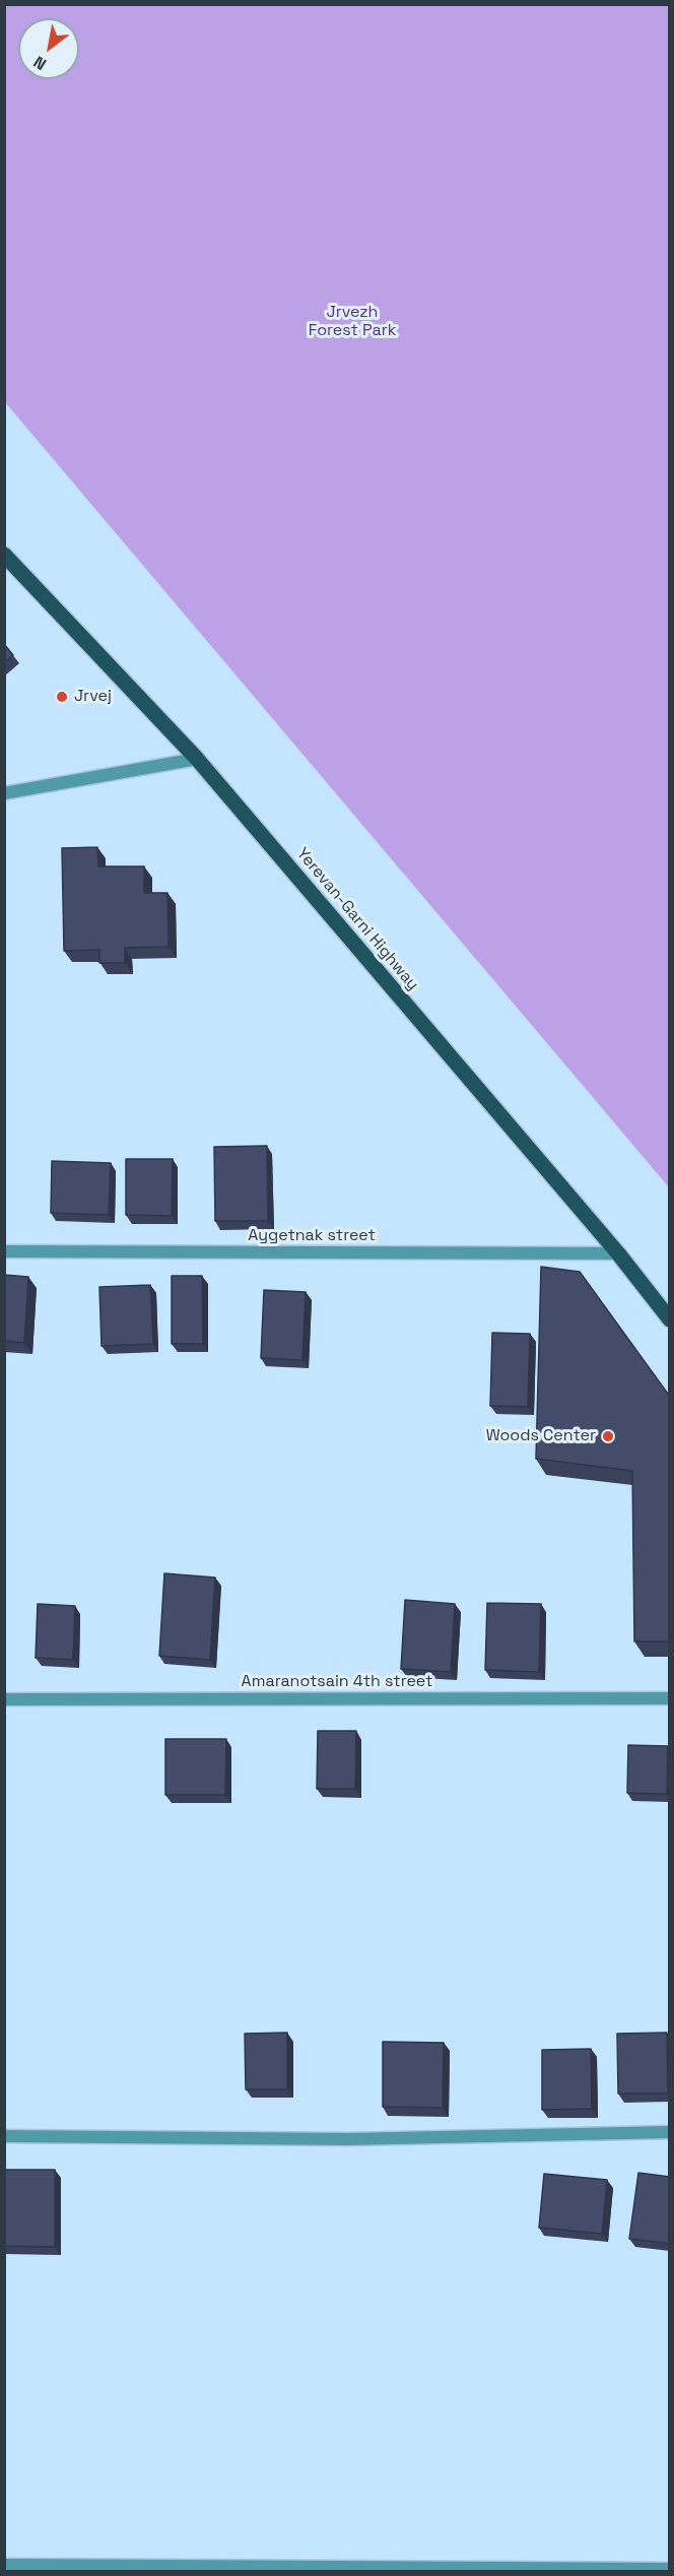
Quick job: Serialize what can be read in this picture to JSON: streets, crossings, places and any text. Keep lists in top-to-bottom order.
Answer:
{
  "streets": {
    "main road": ["Yerevan-Garni Highway"],
    "street": ["Aygetnak street", "Amaranotsain 4th street"]
  },
  "crossings": [
    ["Yerevan-Garni Highway", "Aygetnak street"]
  ],
  "parks": ["Jrvezh Forest Park"],
  "places": ["Jrvej", "Woods Center"],
  "north": "bottom left"
}
